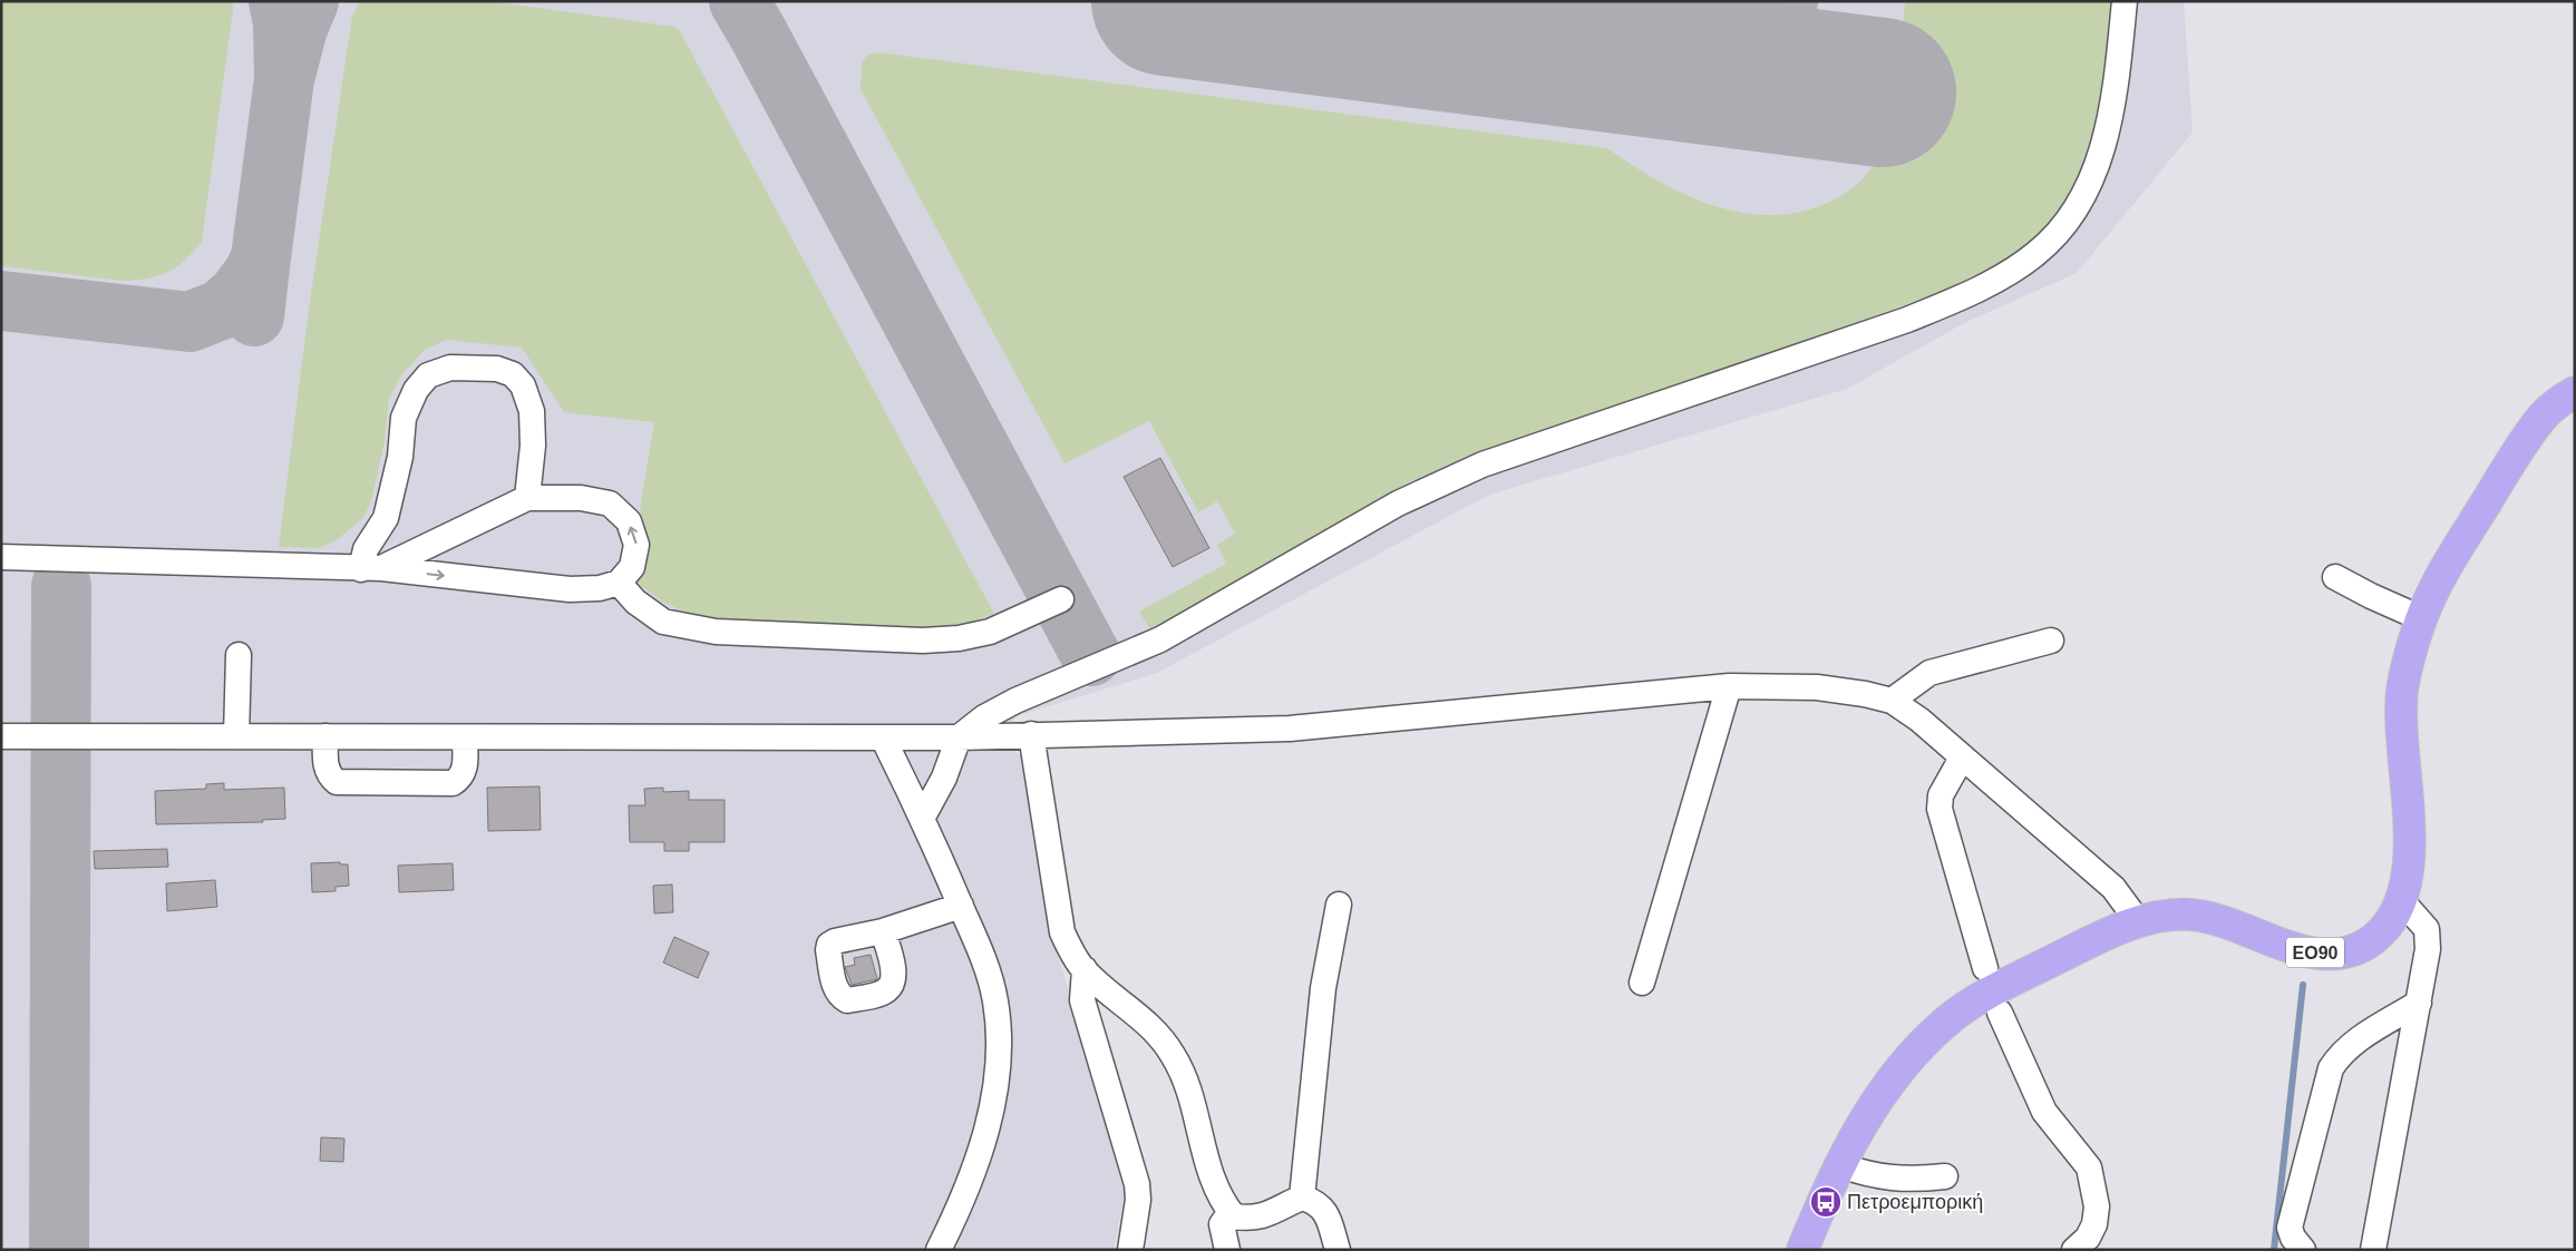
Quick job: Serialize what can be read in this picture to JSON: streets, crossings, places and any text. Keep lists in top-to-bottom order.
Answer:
{
  "streets": {
    "main road": ["ΕΟ90"]
  },
  "places": {
    "bus stop": ["Πετροεμπορική"]
  }
}
